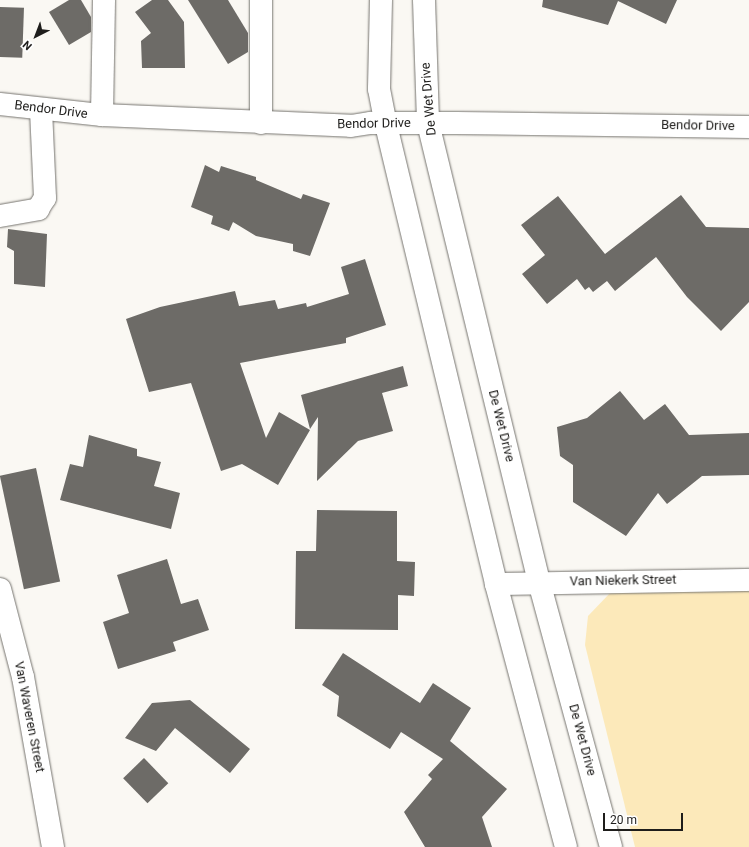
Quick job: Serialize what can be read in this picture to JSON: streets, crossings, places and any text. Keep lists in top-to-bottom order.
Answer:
{
  "streets": {
    "street": [
      "De Wet Drive",
      "Bendor Drive",
      "Van Niekerk Street",
      "Van Waveren Street"
    ]
  },
  "crossings": [
    ["De Wet Drive", "Bendor Drive"],
    ["De Wet Drive", "Van Niekerk Street"]
  ],
  "scale_bar": "20 m",
  "north": "bottom left"
}
